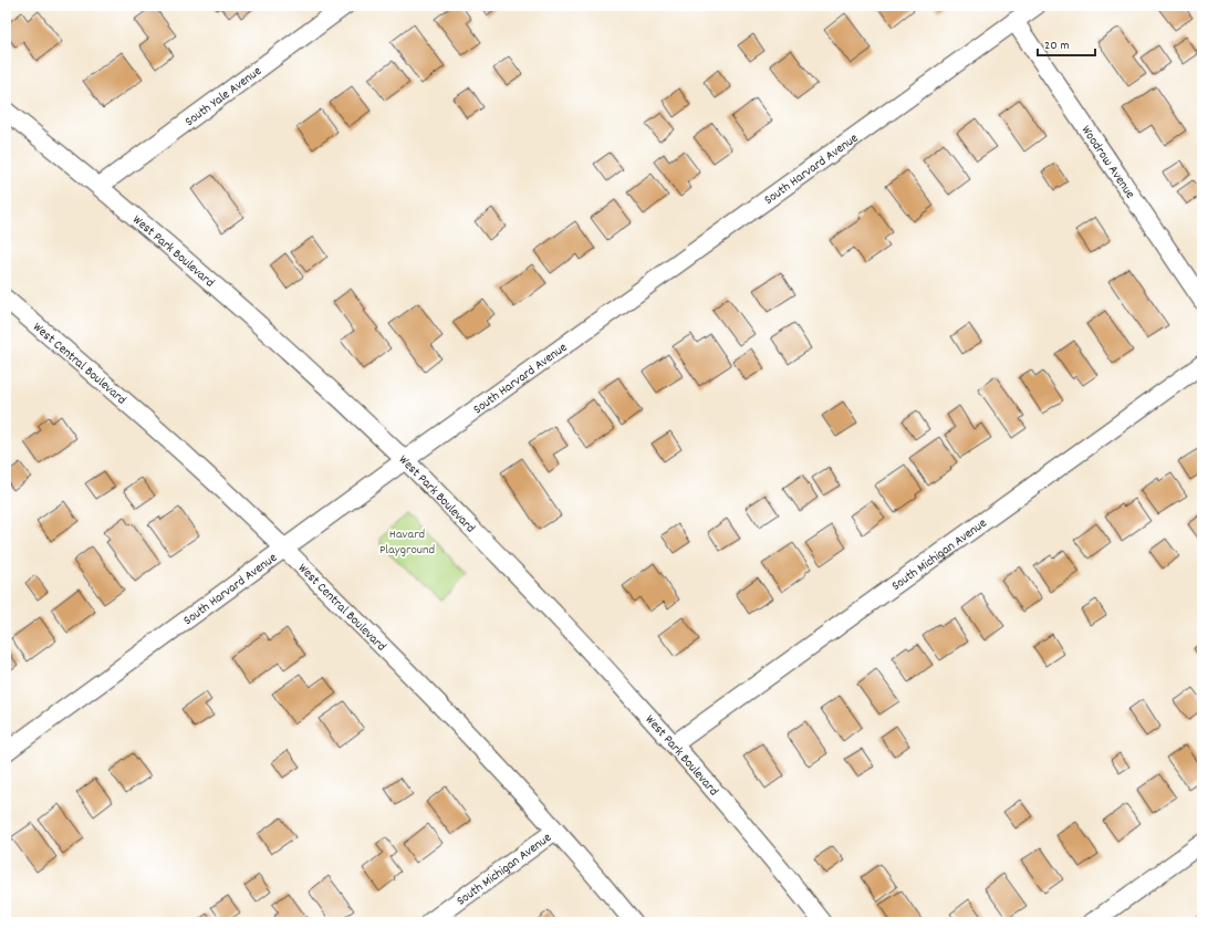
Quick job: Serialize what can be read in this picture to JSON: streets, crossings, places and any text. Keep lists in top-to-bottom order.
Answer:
{
  "streets": {
    "street": [
      "South Yale Avenue",
      "Woodrow Avenue",
      "South Harvard Avenue",
      "West Park Boulevard",
      "West Central Boulevard",
      "South Michigan Avenue"
    ]
  },
  "crossings": [
    ["South Yale Avenue", "West Park Boulevard"],
    ["Woodrow Avenue", "South Harvard Avenue"],
    ["South Harvard Avenue", "West Park Boulevard"],
    ["South Harvard Avenue", "West Central Boulevard"],
    ["West Park Boulevard", "South Michigan Avenue"],
    ["West Central Boulevard", "South Michigan Avenue"]
  ],
  "parks": ["Havard Playground"],
  "scale_bar": "20 m"
}
